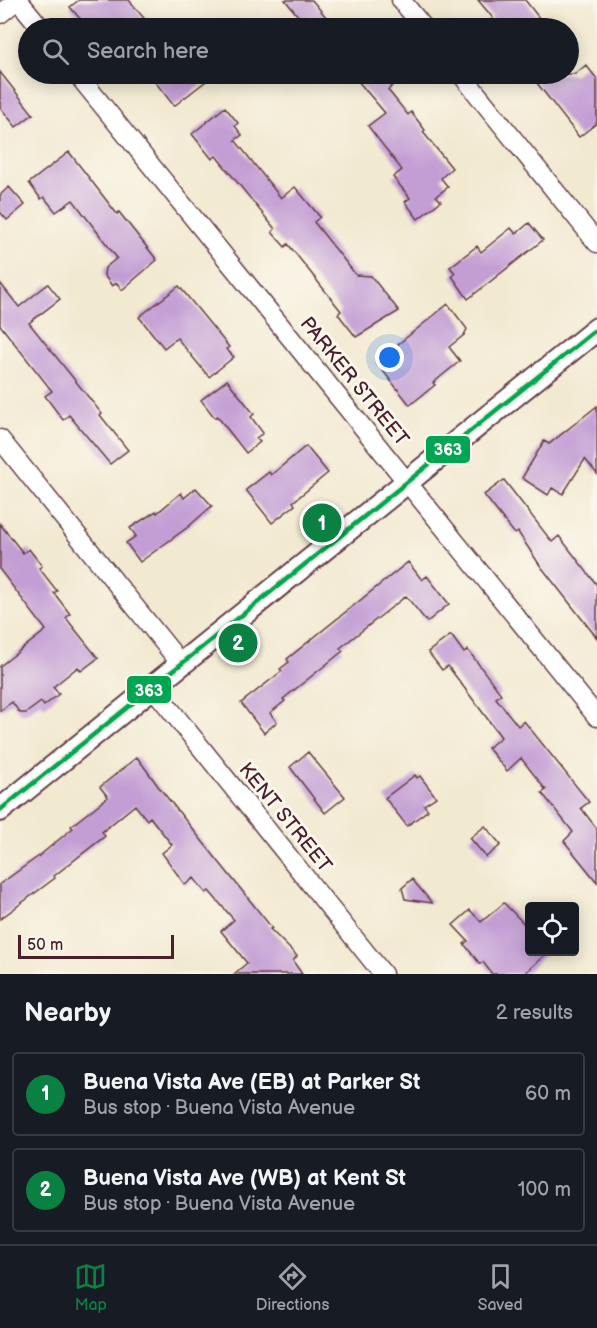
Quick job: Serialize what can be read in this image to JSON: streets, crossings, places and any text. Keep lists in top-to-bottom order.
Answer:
{
  "streets": {
    "street": ["PARKER STREET", "KENT STREET"]
  },
  "lines": ["transit line 363"],
  "scale_bar": "50 m",
  "page": {
    "search": "Search here",
    "pins": ["1", "2"],
    "scale": "50 m",
    "heading": ["Nearby", "2 results"],
    "list": [
      {
        "mark": "1",
        "name": "Buena Vista Ave (EB) at Parker St",
        "note": "Bus stop · Buena Vista Avenue",
        "value": "60 m"
      },
      {
        "mark": "2",
        "name": "Buena Vista Ave (WB) at Kent St",
        "note": "Bus stop · Buena Vista Avenue",
        "value": "100 m"
      }
    ],
    "nav": ["Map", "Directions", "Saved"]
  }
}
